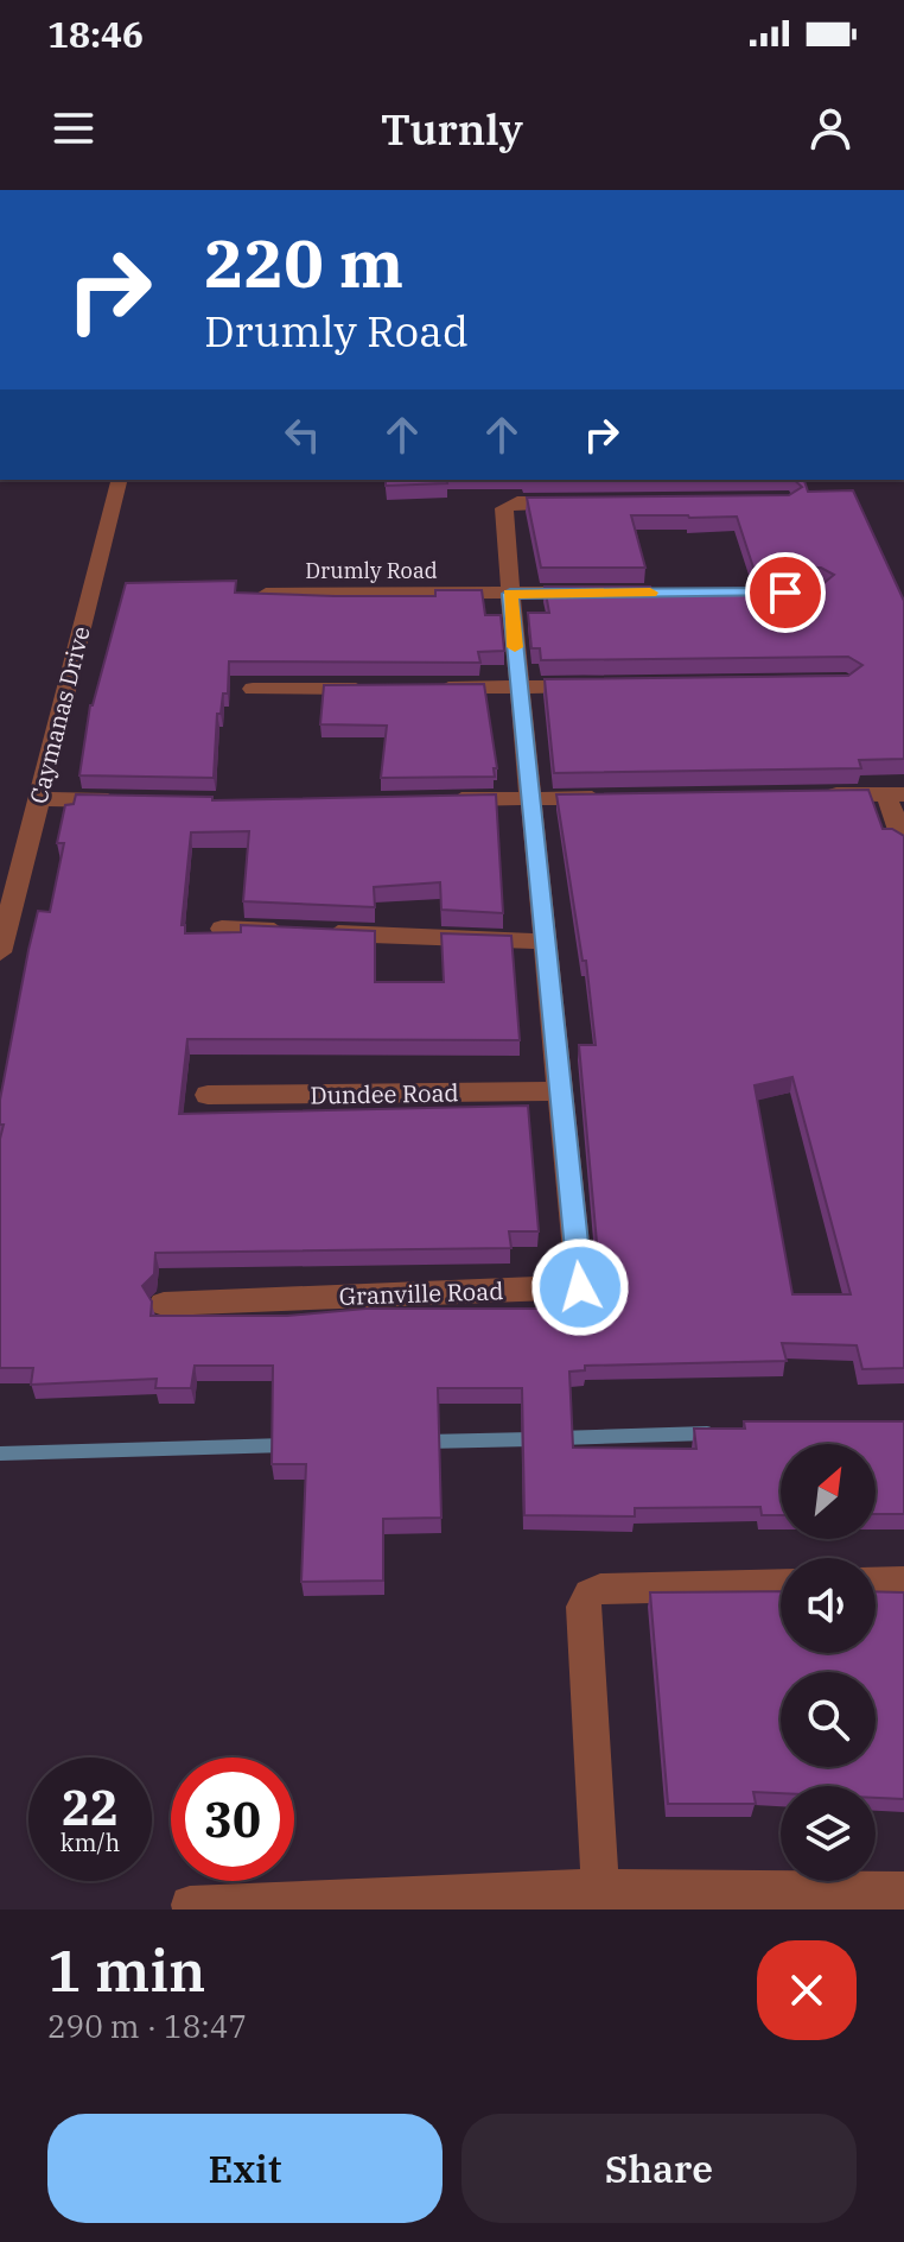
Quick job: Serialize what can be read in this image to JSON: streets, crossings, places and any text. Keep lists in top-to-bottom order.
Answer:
{
  "streets": {
    "street": [
      "Drumly Road",
      "Caymanas Drive",
      "Dundee Road",
      "Granville Road"
    ]
  },
  "crossings": [
    ["Drumly Road", "Granville Road"],
    ["Dundee Road", "Granville Road"]
  ],
  "north": "top right",
  "page": {
    "status": "18:46",
    "header": "Turnly",
    "turn": ["220 m", "Drumly Road"],
    "speed": "22 km/h",
    "limit": "30",
    "heading": ["1 min", "290 m · 18:47"],
    "buttons": ["Exit", "Share"]
  }
}
